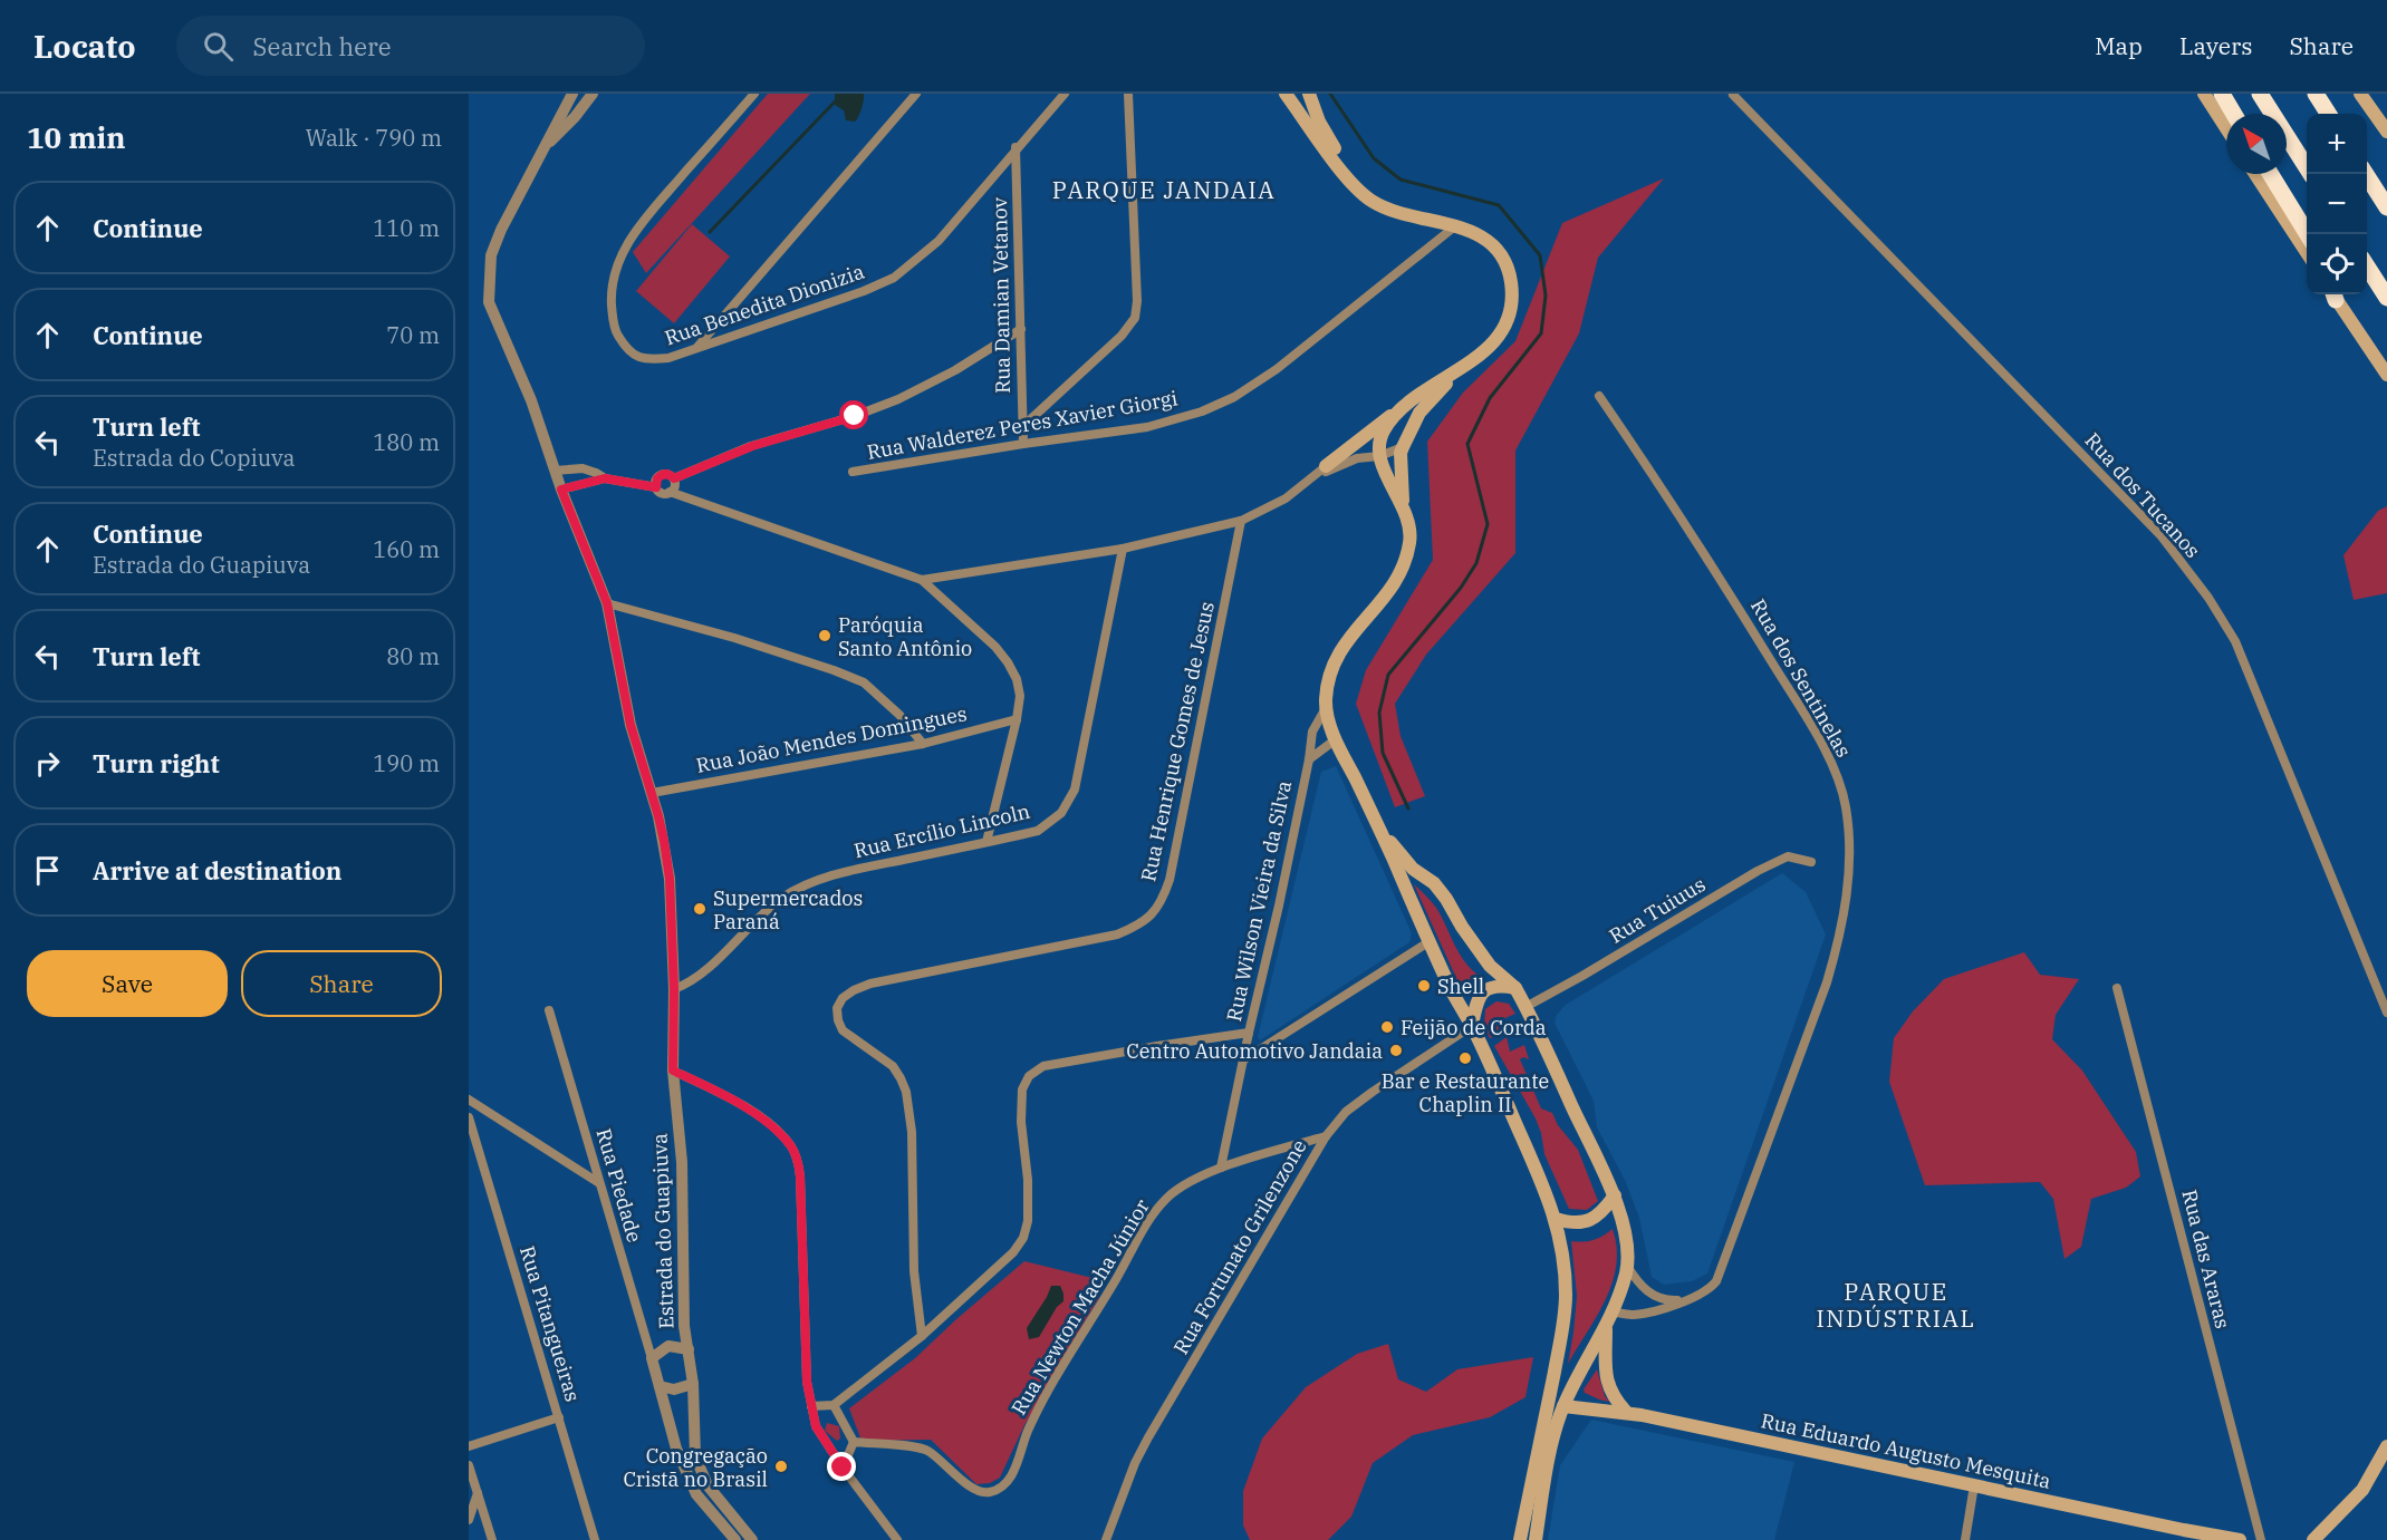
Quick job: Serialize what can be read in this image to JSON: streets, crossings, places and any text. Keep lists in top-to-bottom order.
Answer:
{
  "streets": {
    "main road": ["Rua Eduardo Augusto Mesquita"],
    "street": [
      "Rua Damian Vetanov",
      "Rua Benedita Dionizia",
      "Rua Walderez Peres Xavier Giorgi",
      "Rua dos Tucanos",
      "Rua dos Sentinelas",
      "Rua João Mendes Domingues",
      "Rua Henrique Gomes de Jesus",
      "Rua Ercílio Lincoln",
      "Rua Wilson Vieira da Silva",
      "Rua Tuiuus",
      "Rua Piedade",
      "Estrada do Guapiuva",
      "Rua Fortunato Grilenzone",
      "Rua das Araras",
      "Rua Newton Macha Júnior",
      "Rua Pitangueiras"
    ]
  },
  "crossings": [
    ["Rua Damian Vetanov", "Rua Benedita Dionizia"],
    ["Rua Damian Vetanov", "Rua Walderez Peres Xavier Giorgi"],
    ["Rua João Mendes Domingues", "Estrada do Guapiuva"],
    ["Rua Ercílio Lincoln", "Estrada do Guapiuva"],
    ["Rua Wilson Vieira da Silva", "Rua Newton Macha Júnior"],
    ["Rua Piedade", "Estrada do Guapiuva"],
    ["Rua Fortunato Grilenzone", "Rua Newton Macha Júnior"]
  ],
  "districts": ["PARQUE JANDAIA", "PARQUE INDÚSTRIAL"],
  "places": [
    "Paróquia Santo Antônio",
    "Supermercados Paraná",
    "Shell",
    "Feijão de Corda",
    "Centro Automotivo Jandaia",
    "Bar e Restaurante Chaplin II",
    "Congregação Cristã no Brasil"
  ],
  "north": "top left",
  "page": {
    "header": "Locato",
    "search": "Search here",
    "nav": ["Map", "Layers", "Share"],
    "heading": ["10 min", "Walk · 790 m"],
    "map_buttons": ["+", "−"],
    "list": [
      ["Continue", "110 m"],
      ["Continue", "70 m"],
      ["Turn left", "Estrada do Copiuva", "180 m"],
      ["Continue", "Estrada do Guapiuva", "160 m"],
      ["Turn left", "80 m"],
      ["Turn right", "190 m"],
      "Arrive at destination"
    ],
    "buttons": ["Save", "Share"]
  }
}
